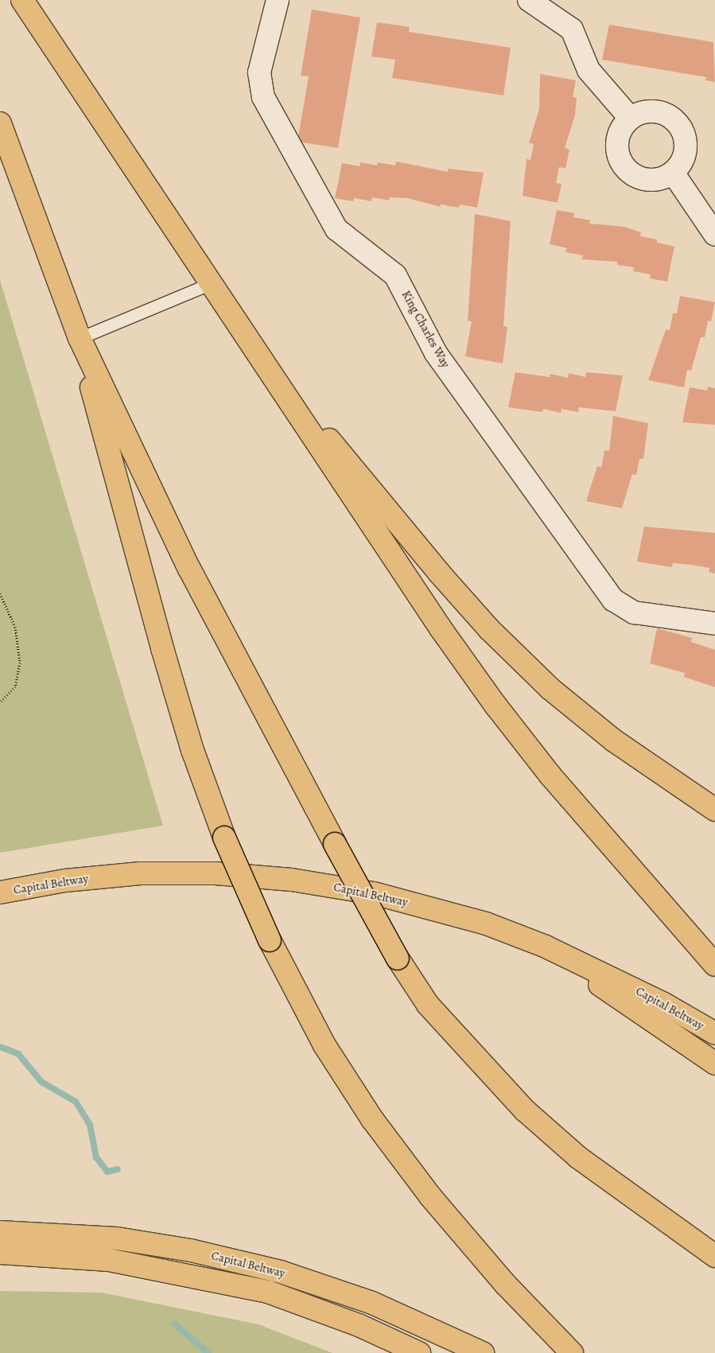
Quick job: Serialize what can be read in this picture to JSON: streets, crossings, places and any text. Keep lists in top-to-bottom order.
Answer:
{
  "streets": {
    "highway": ["Capital Beltway"],
    "street": ["King Charles Way"]
  }
}
